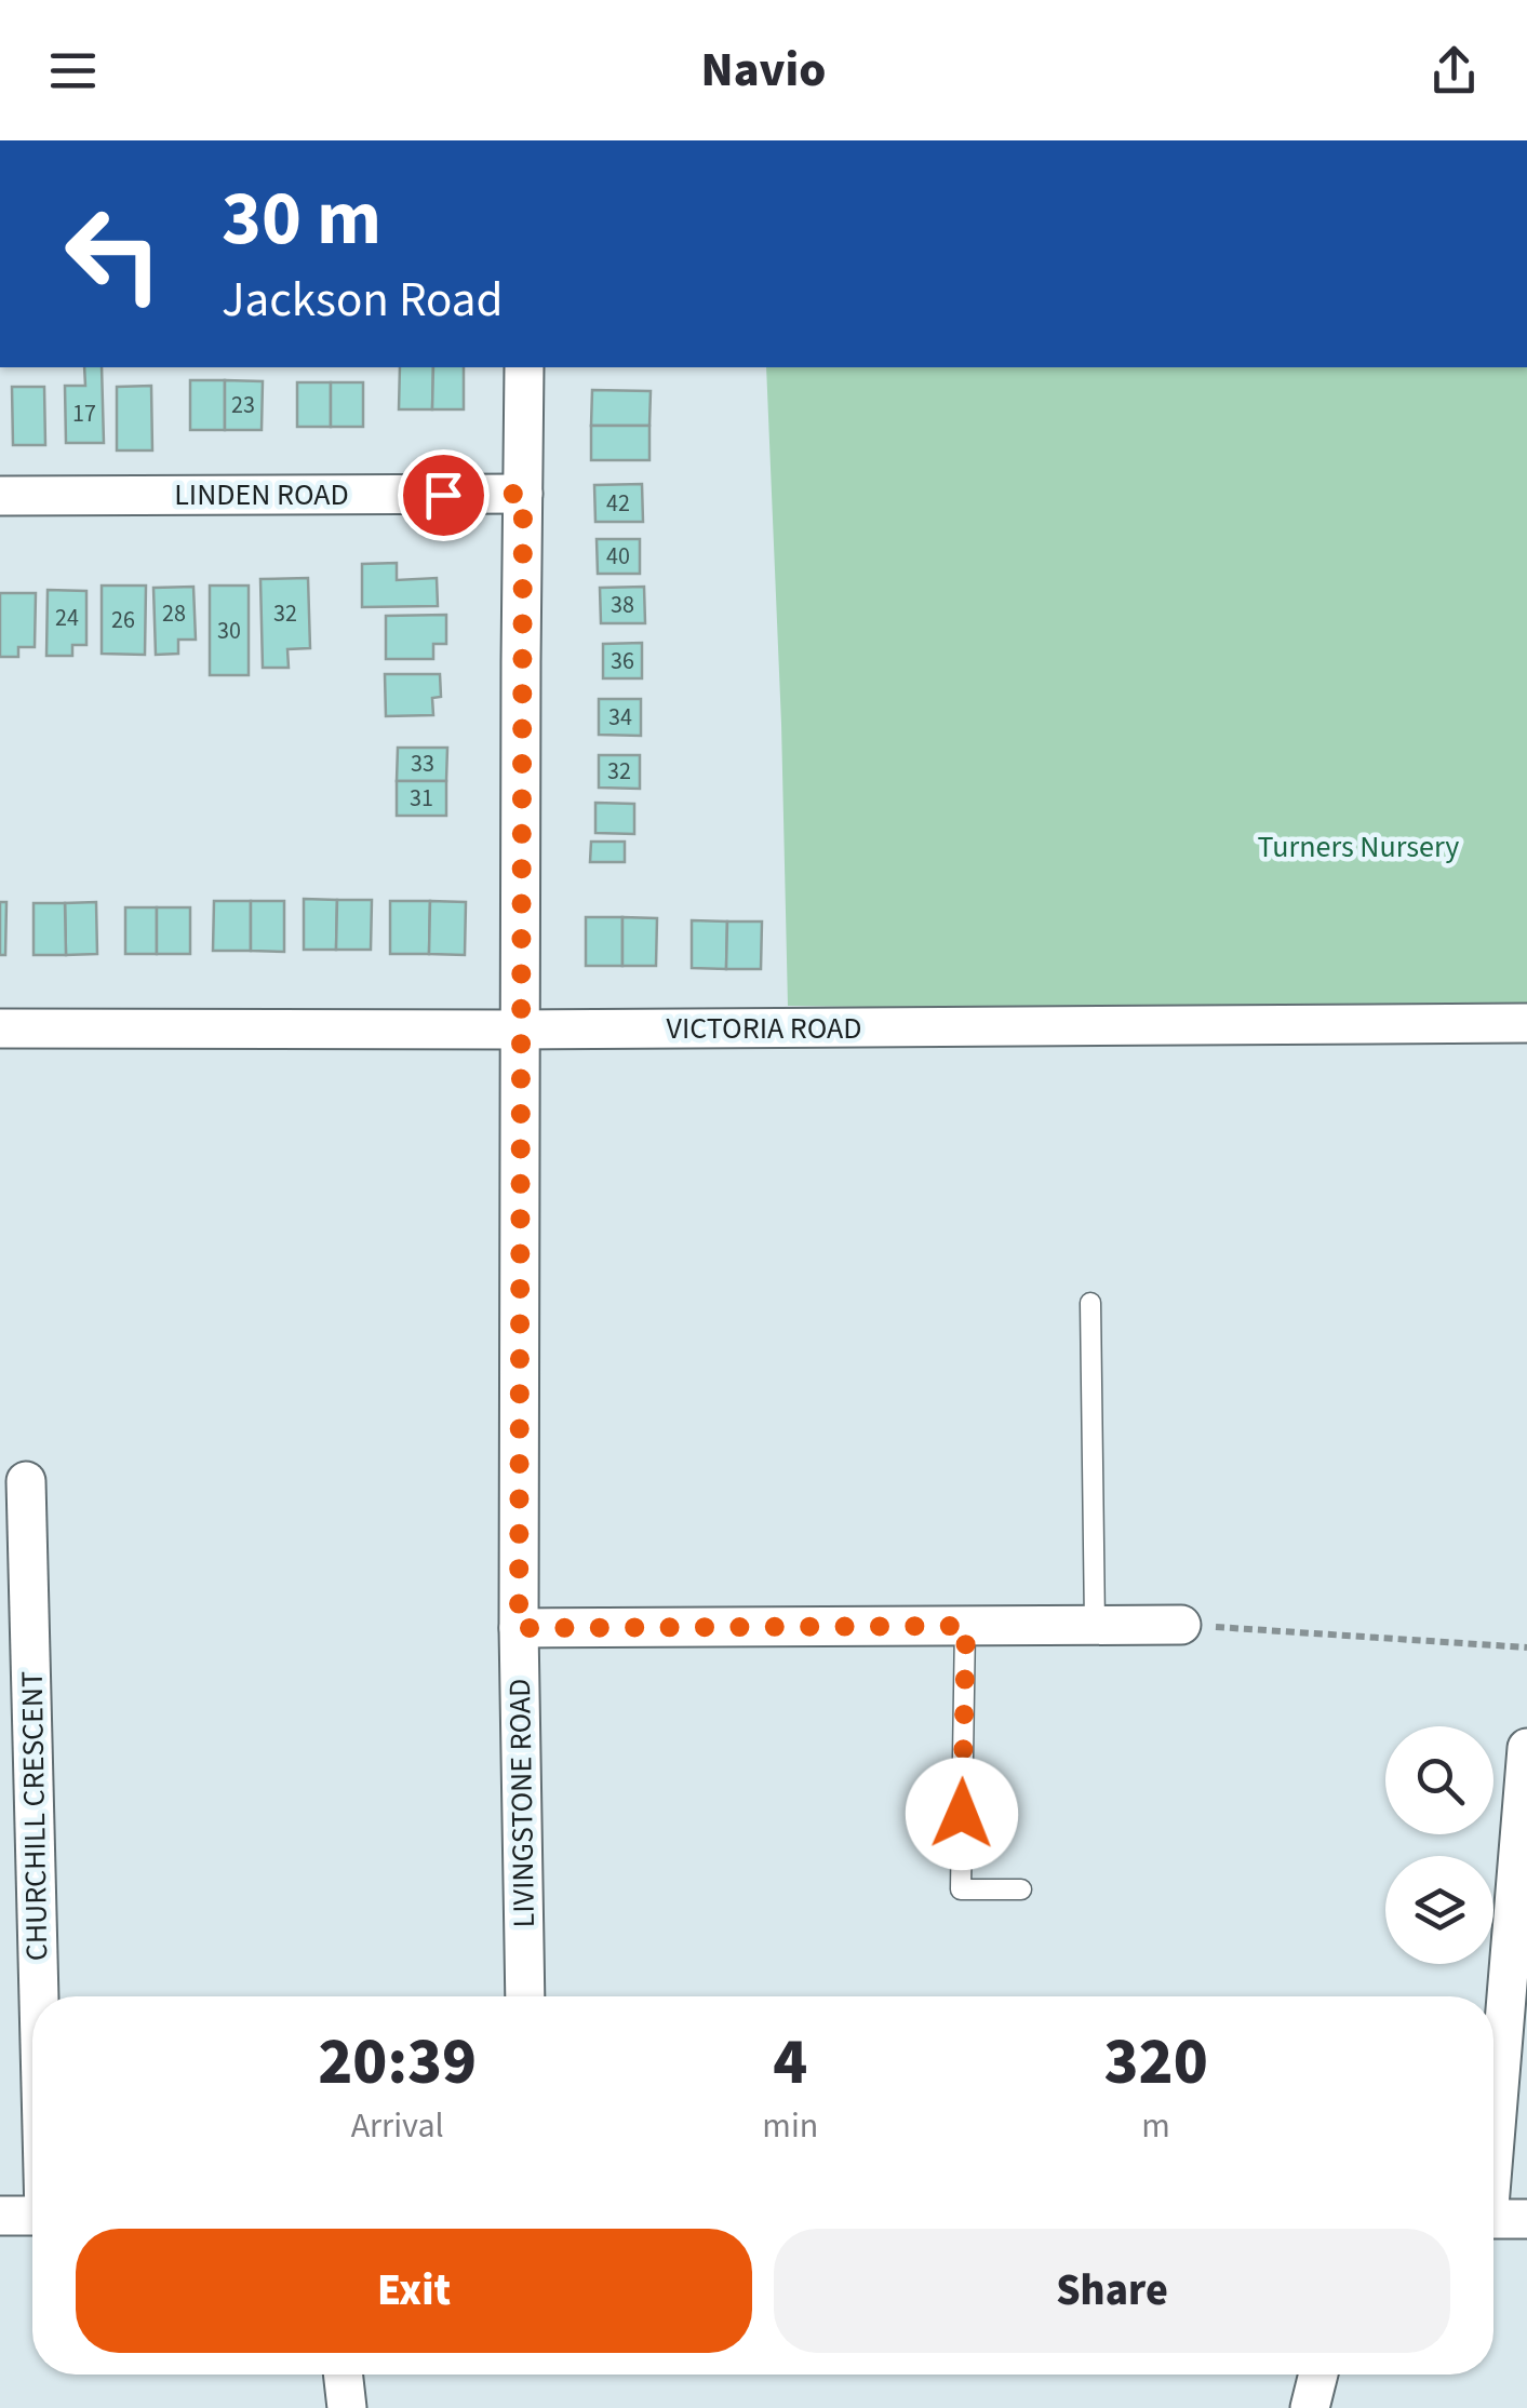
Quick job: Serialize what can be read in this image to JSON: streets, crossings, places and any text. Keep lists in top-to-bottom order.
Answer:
{
  "streets": {
    "street": [
      "LINDEN ROAD",
      "VICTORIA ROAD",
      "LIVINGSTONE ROAD",
      "CHURCHILL CRESCENT"
    ]
  },
  "crossings": [
    ["LINDEN ROAD", "LIVINGSTONE ROAD"],
    ["VICTORIA ROAD", "LIVINGSTONE ROAD"]
  ],
  "parks": ["Turners Nursery"],
  "house_numbers": [
    "23",
    "17",
    "42",
    "40",
    "38",
    "28",
    "32",
    "24",
    "26",
    "30",
    "36",
    "34",
    "33",
    "32",
    "31"
  ],
  "page": {
    "header": "Navio",
    "turn": ["30 m", "Jackson Road"],
    "eta": [
      "20:39",
      "Arrival",
      "4",
      "min",
      "320",
      "m"
    ],
    "buttons": ["Exit", "Share"]
  }
}
